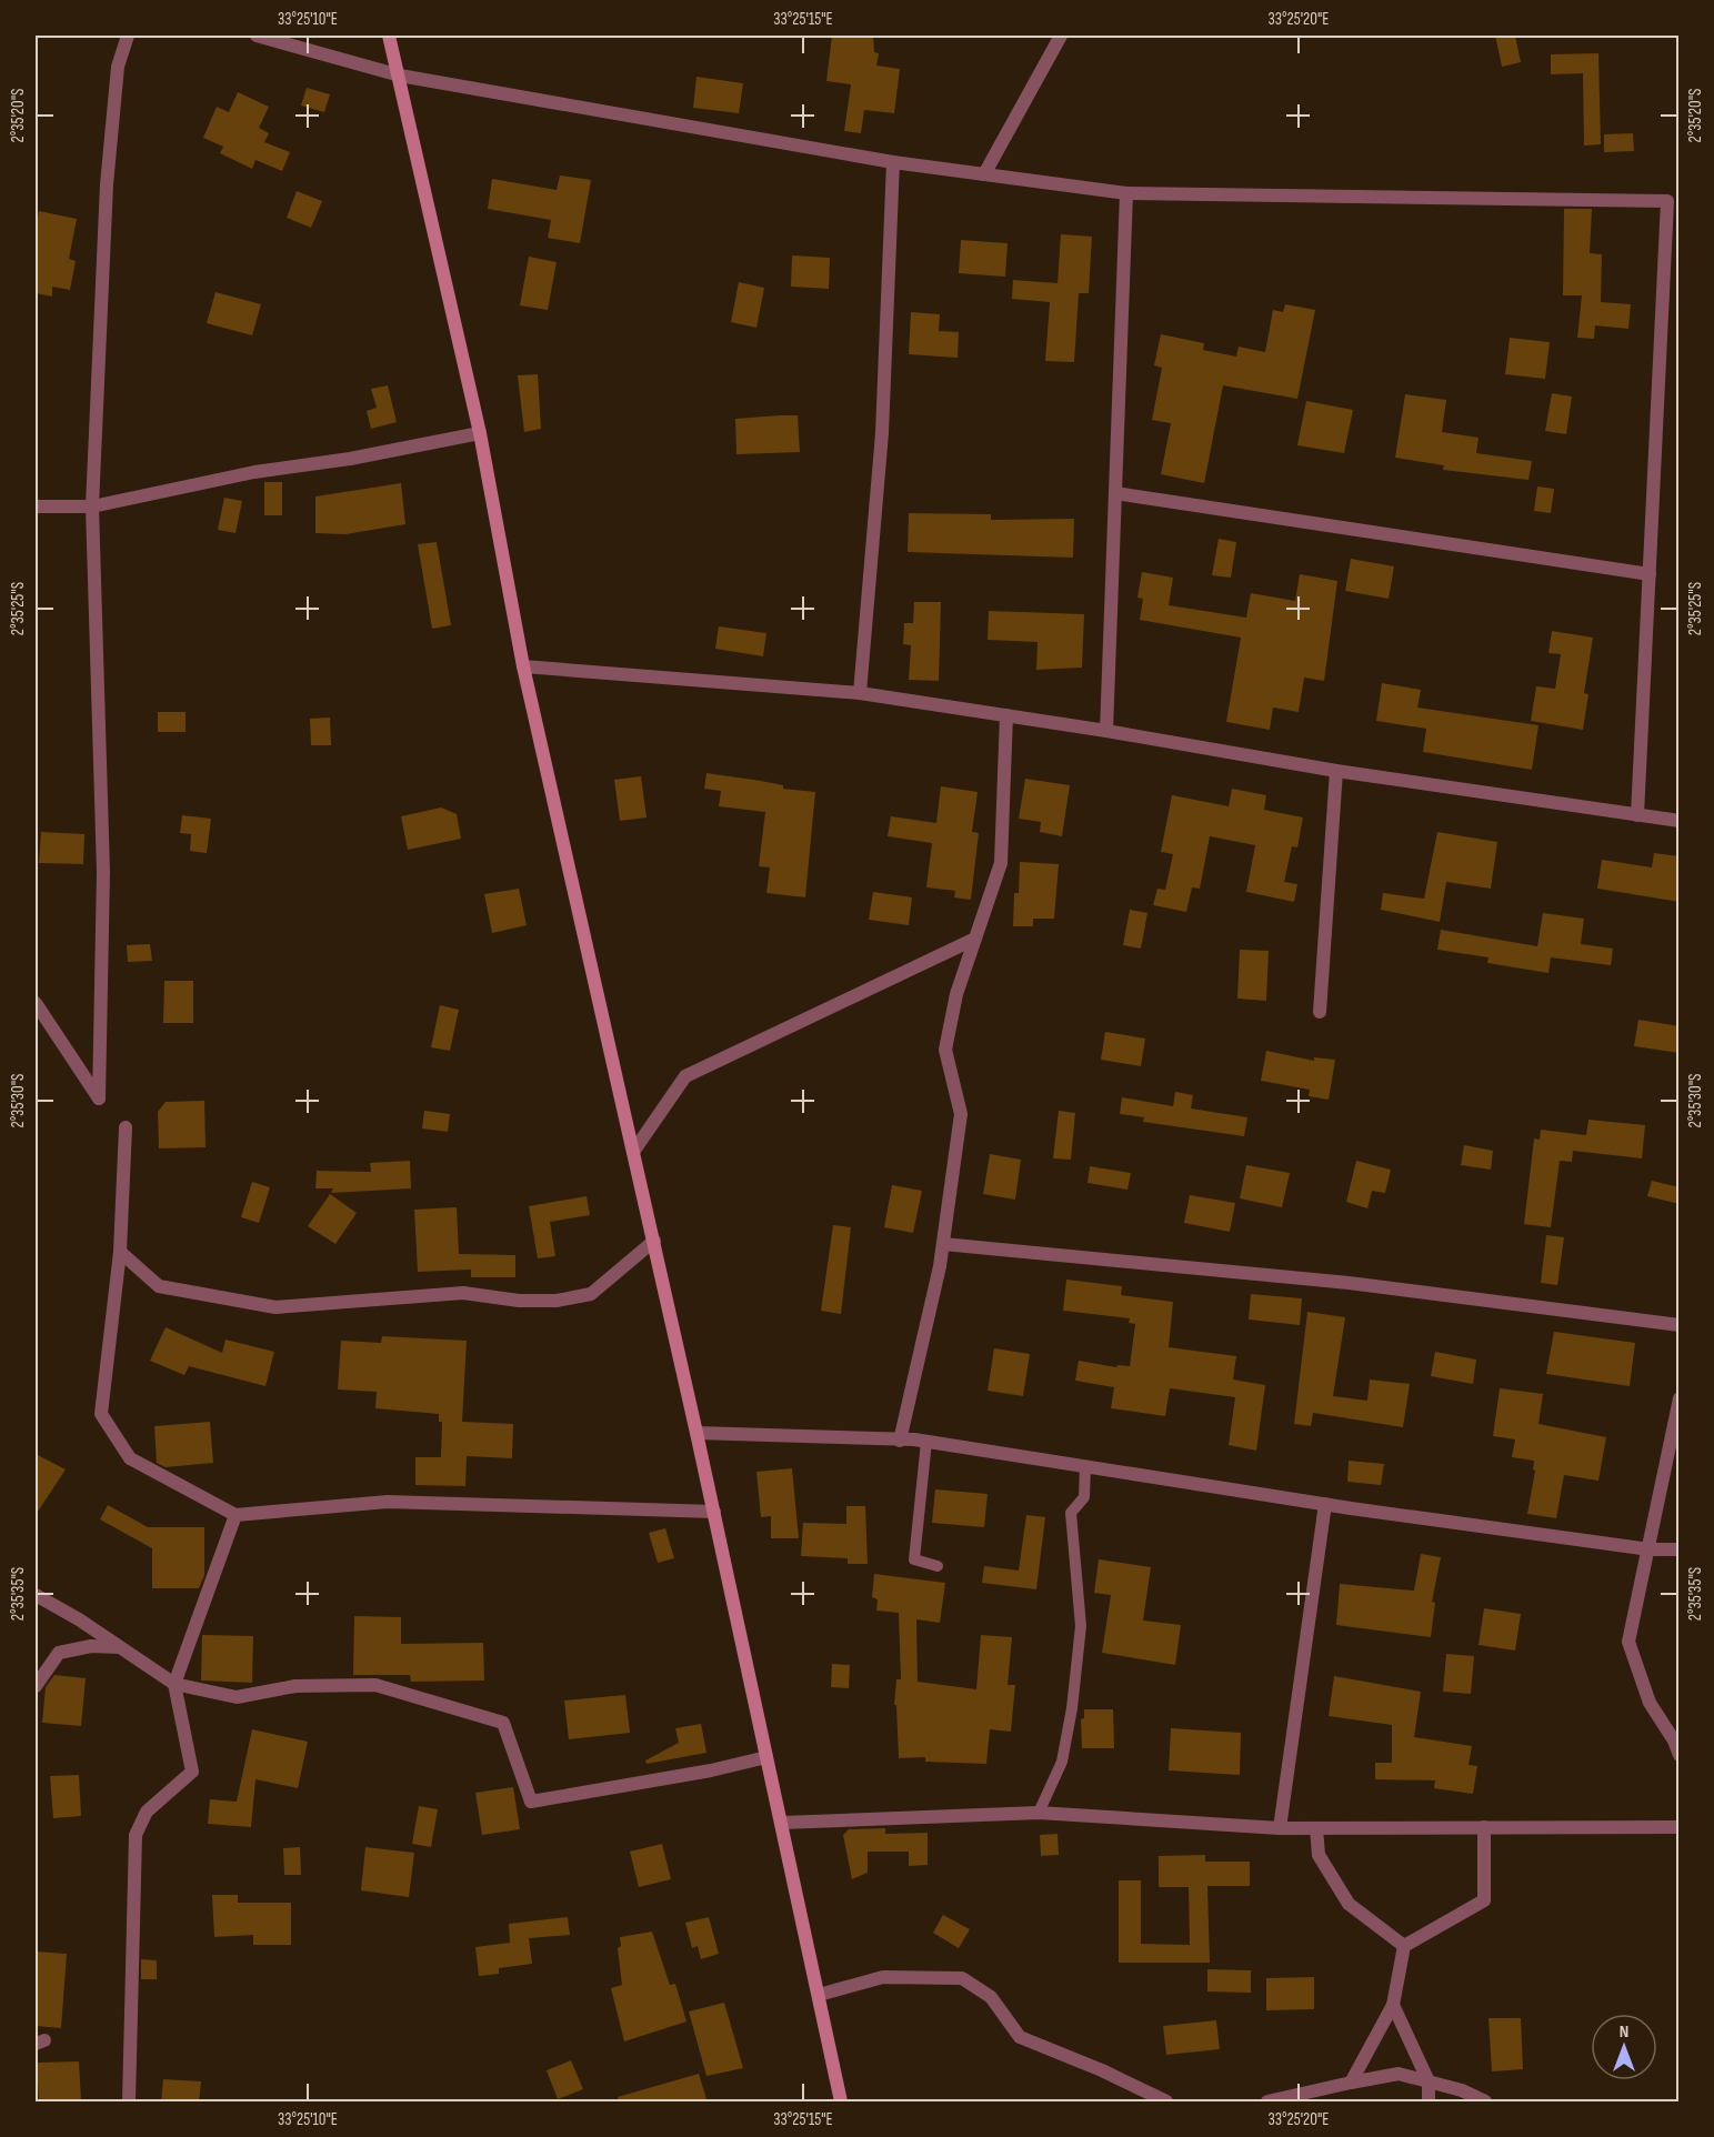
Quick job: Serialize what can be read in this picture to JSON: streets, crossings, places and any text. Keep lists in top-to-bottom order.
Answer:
{
  "north": "top",
  "coordinates": [
    "33°25'10\"E",
    "33°25'15\"E",
    "33°25'20\"E",
    "2°35'20\"S",
    "2°35'25\"S",
    "2°35'30\"S",
    "2°35'35\"S"
  ]
}
